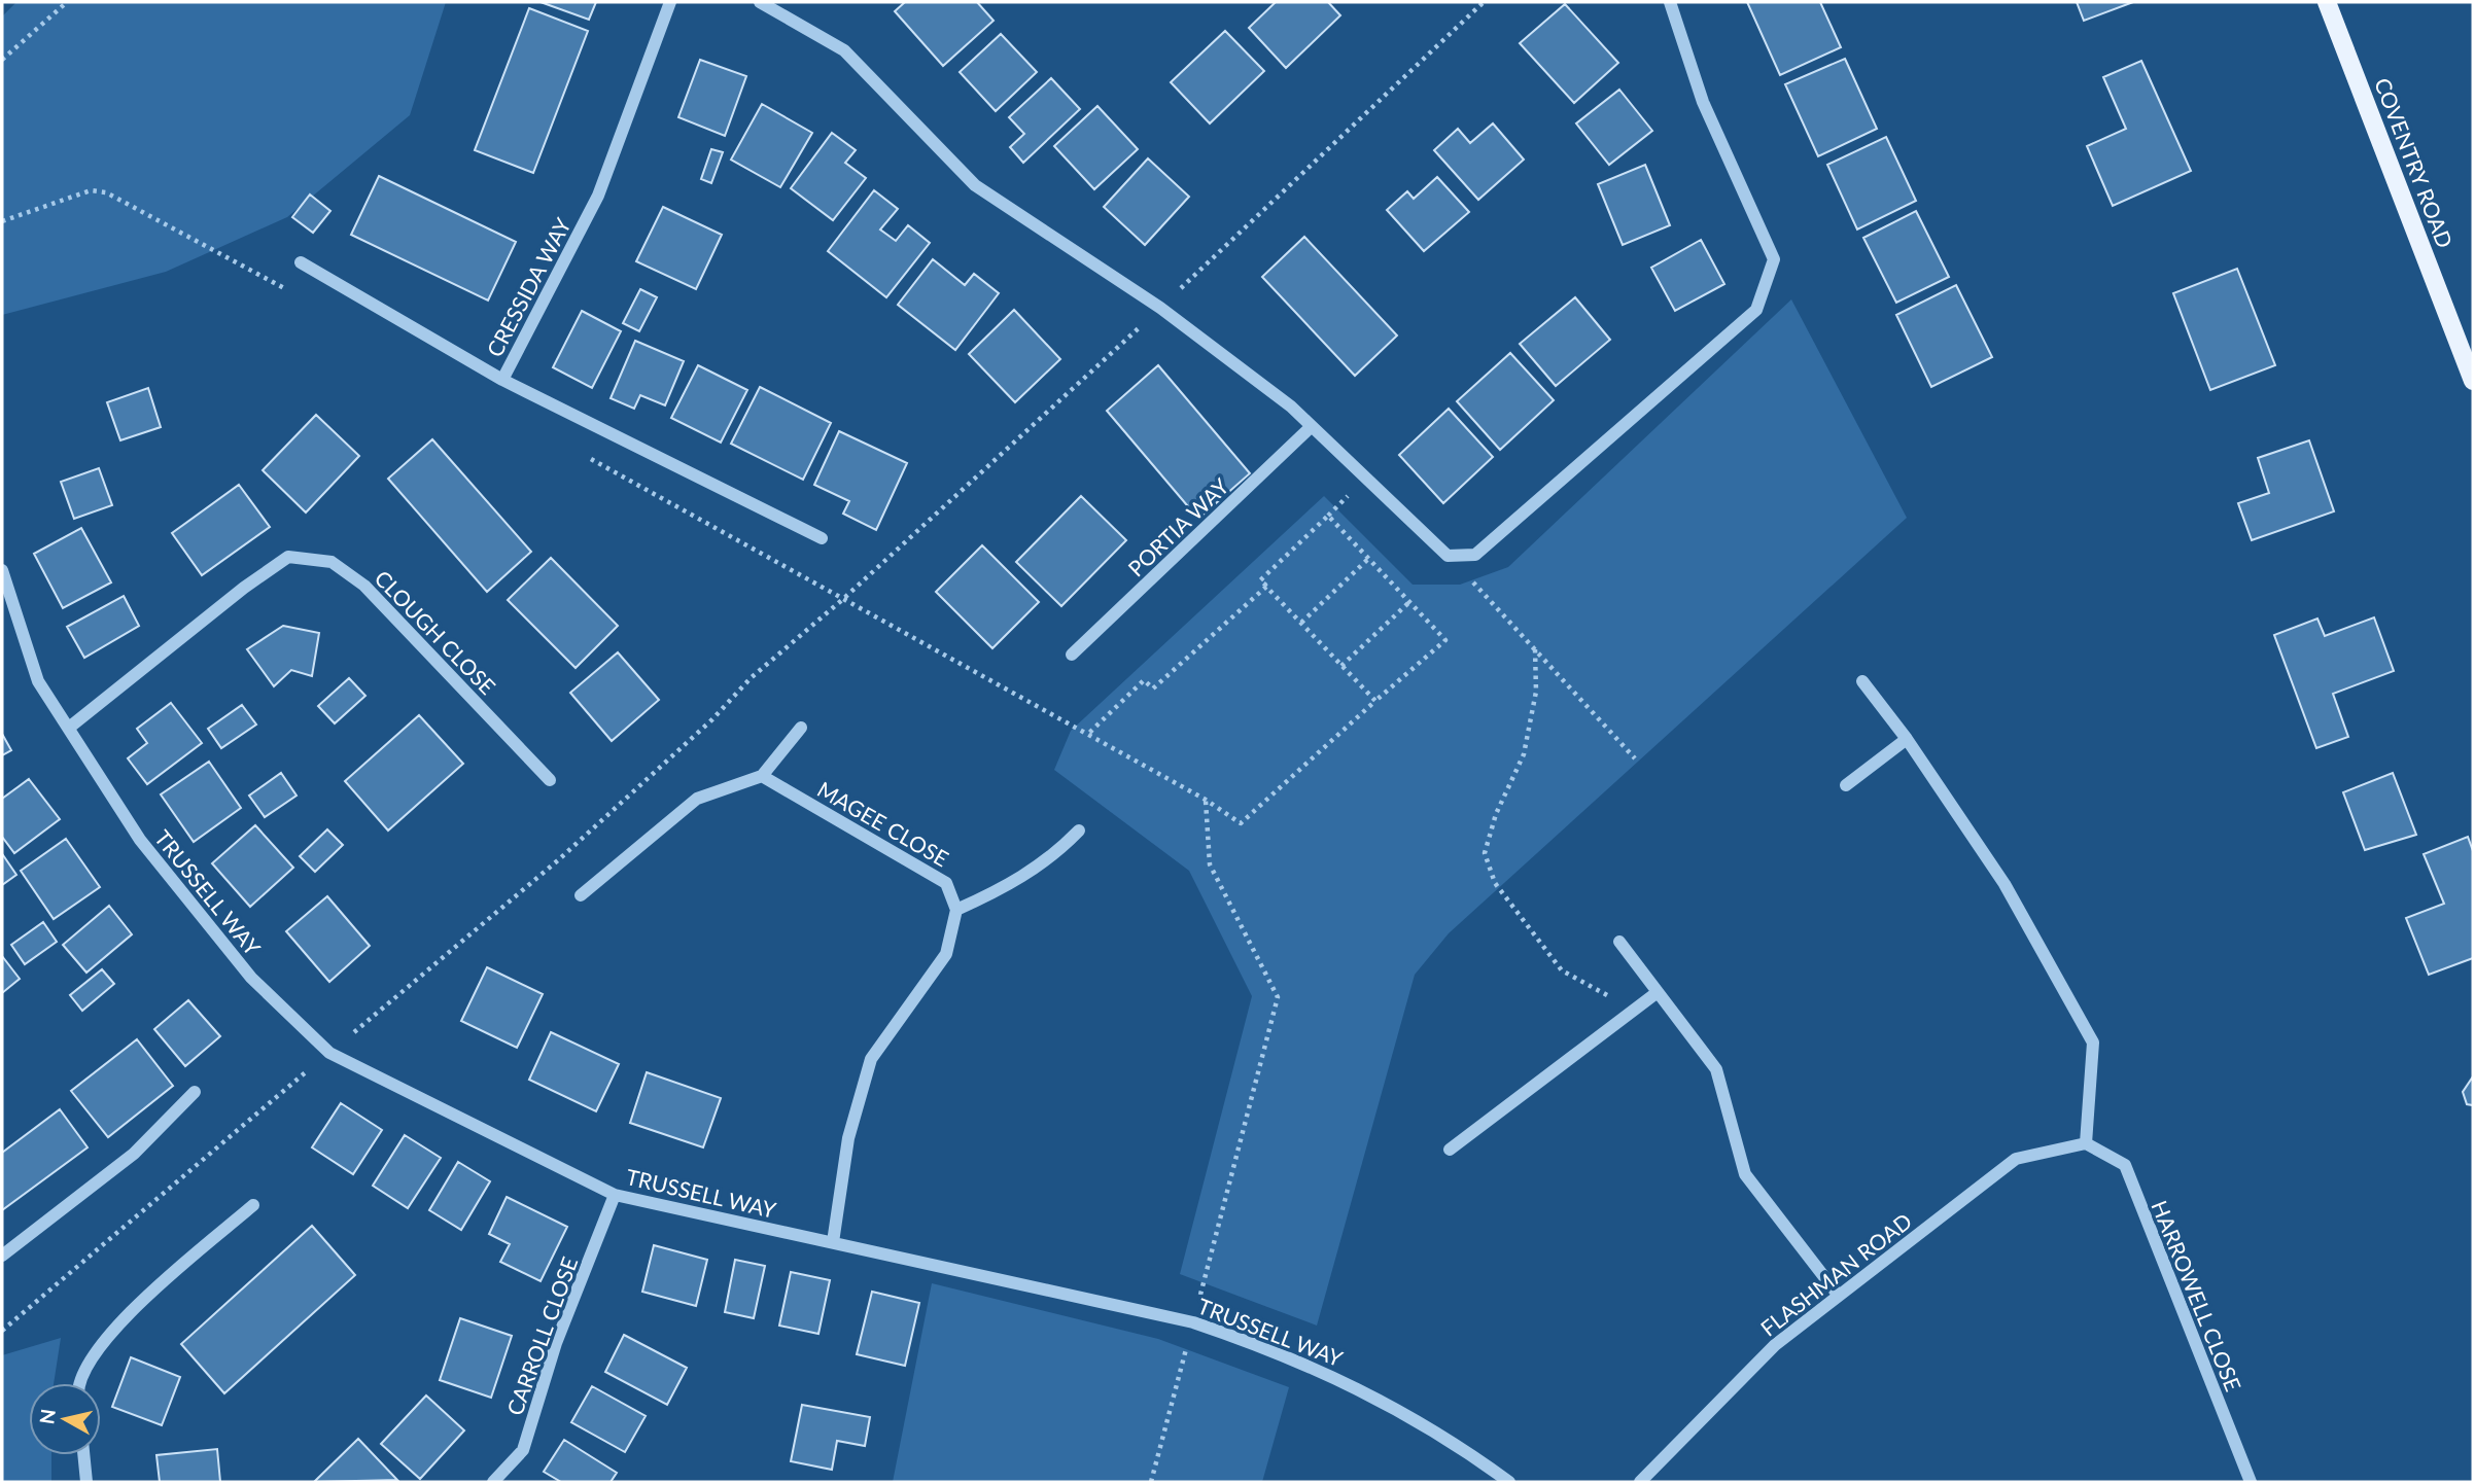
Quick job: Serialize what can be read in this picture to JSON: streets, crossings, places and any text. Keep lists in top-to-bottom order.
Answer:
{
  "streets": {
    "main road": ["COVENTRY ROAD"],
    "street": [
      "CRESSIDA WAY",
      "PORTIA WAY",
      "CLOUGH CLOSE",
      "MAGEE CLOSE",
      "TRUSSELL WAY",
      "FLASHMAN ROAD",
      "HARROWELL CLOSE",
      "CARROLL CLOSE"
    ]
  },
  "crossings": [
    ["CLOUGH CLOSE", "TRUSSELL WAY"],
    ["TRUSSELL WAY", "CARROLL CLOSE"],
    ["FLASHMAN ROAD", "HARROWELL CLOSE"]
  ],
  "north": "left"
}
